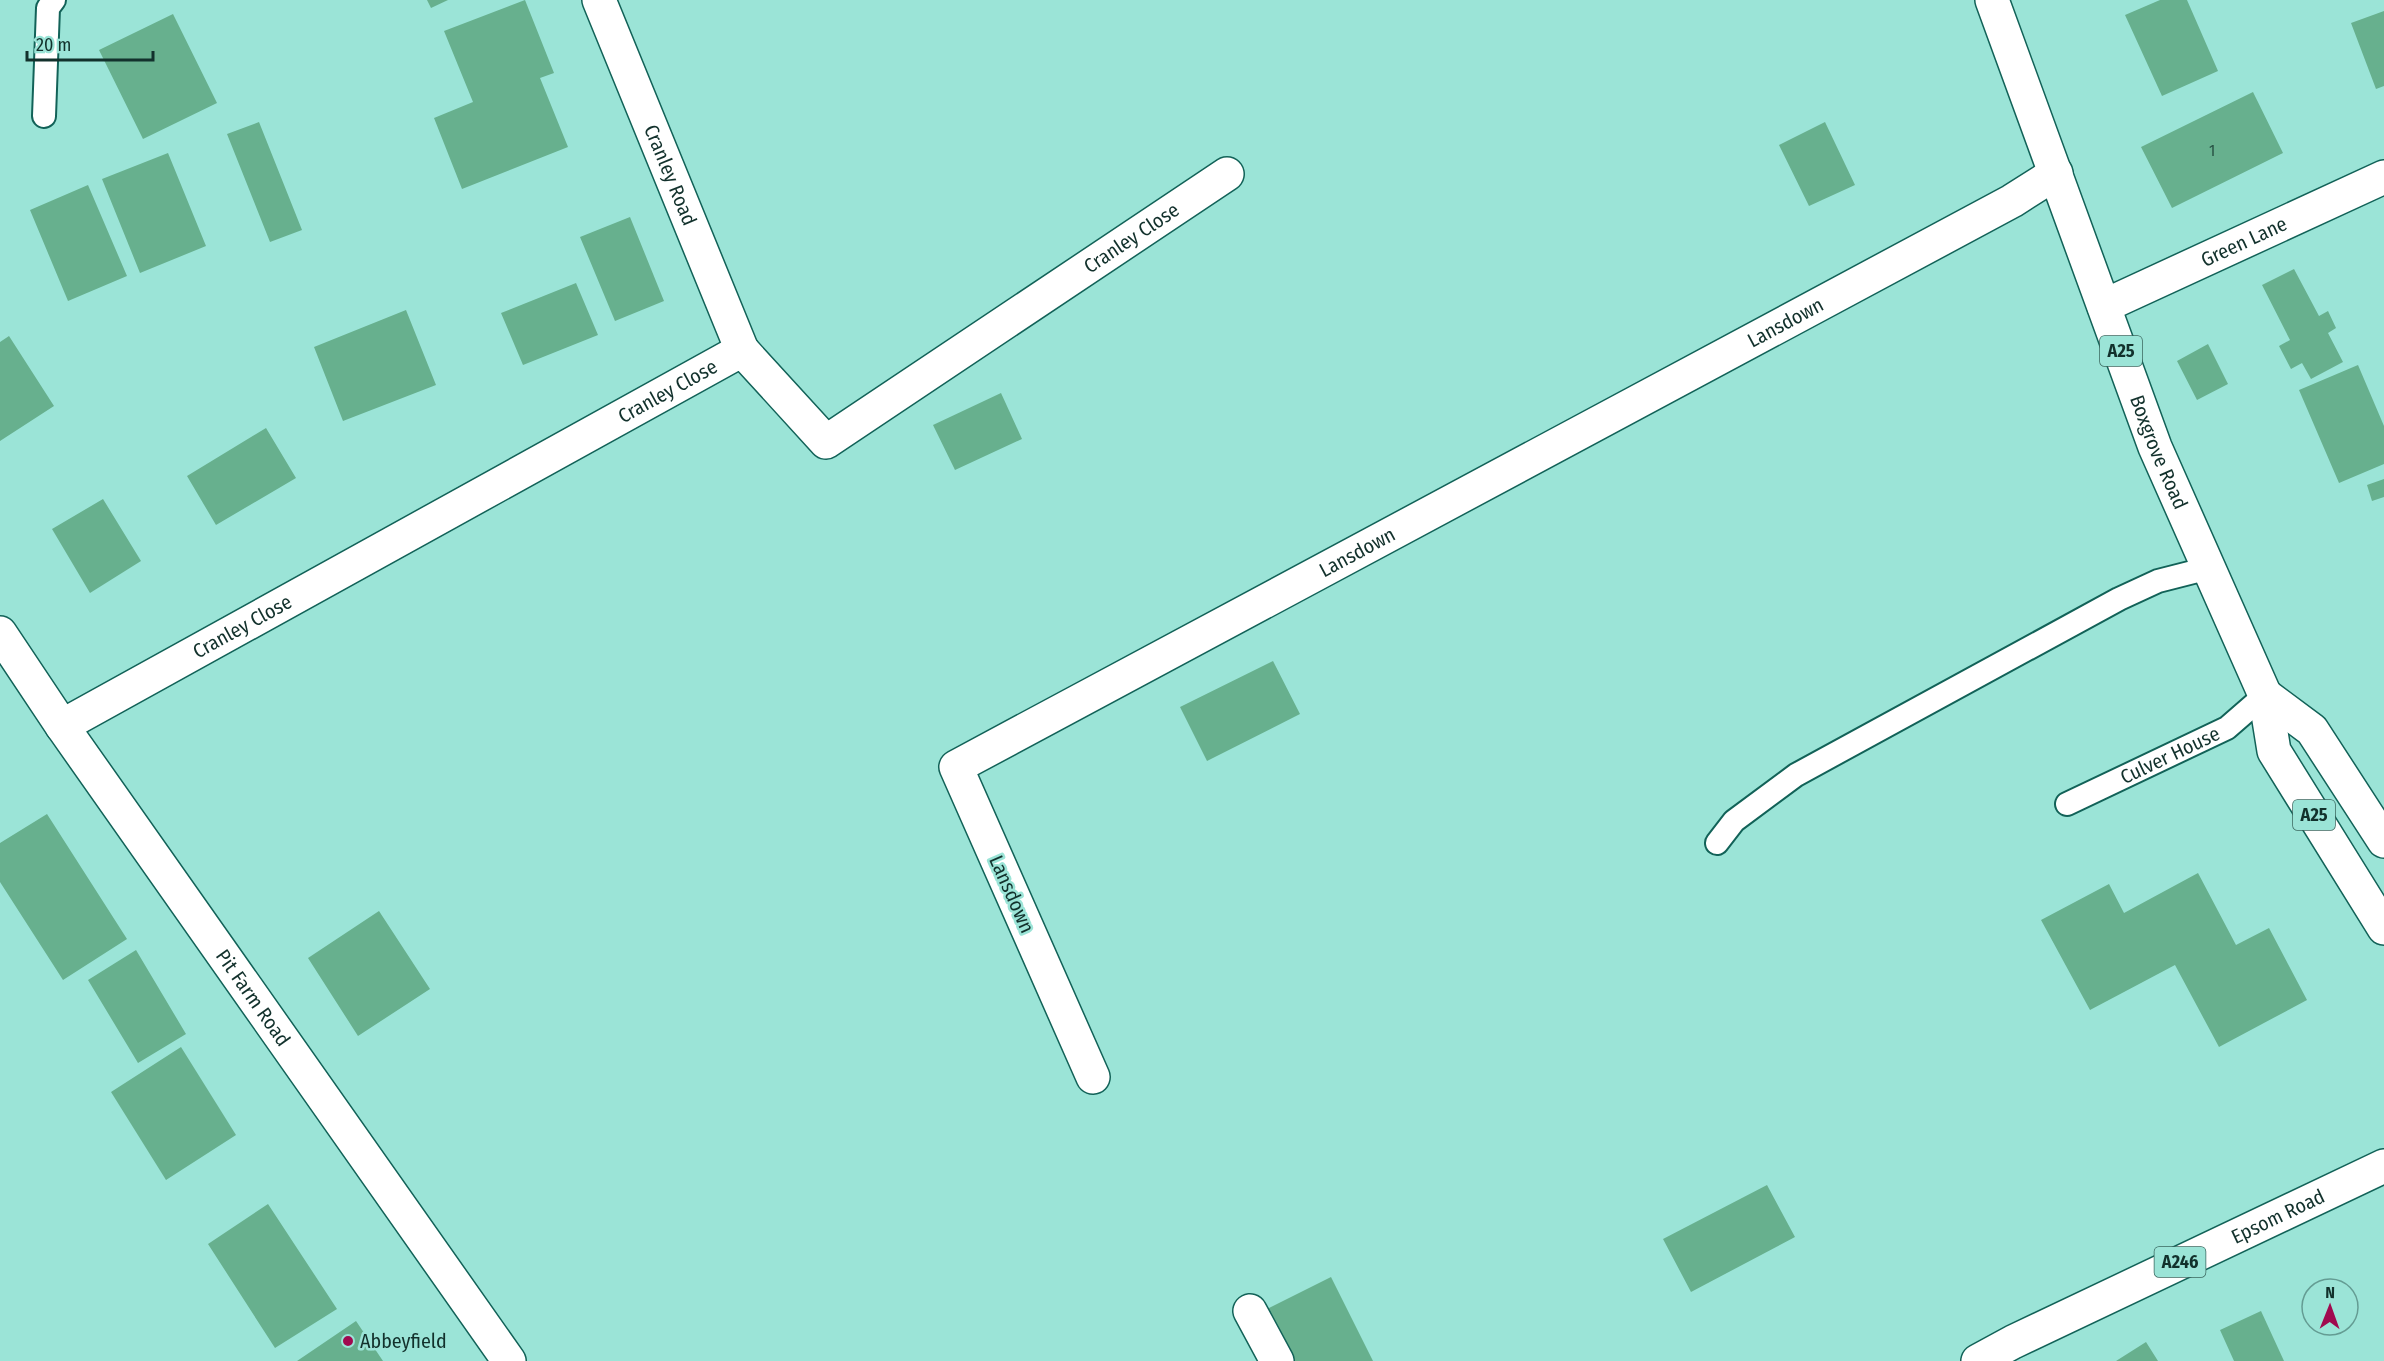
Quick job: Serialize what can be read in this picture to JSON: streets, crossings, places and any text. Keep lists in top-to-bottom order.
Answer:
{
  "streets": {
    "street": [
      "Cranley Road",
      "Cranley Close",
      "Green Lane",
      "Lansdown",
      "A25",
      "Boxgrove Road",
      "Pit Farm Road",
      "Epsom Road",
      "A246"
    ],
    "lane": ["Culver House"]
  },
  "crossings": [
    ["Cranley Road", "Cranley Close"],
    ["Cranley Close", "Pit Farm Road"],
    ["Green Lane", "Boxgrove Road"],
    ["Lansdown", "Boxgrove Road"],
    ["Boxgrove Road", "Culver House"]
  ],
  "places": ["Abbeyfield"],
  "house_numbers": ["1"],
  "scale_bar": "20 m",
  "north": "top"
}
